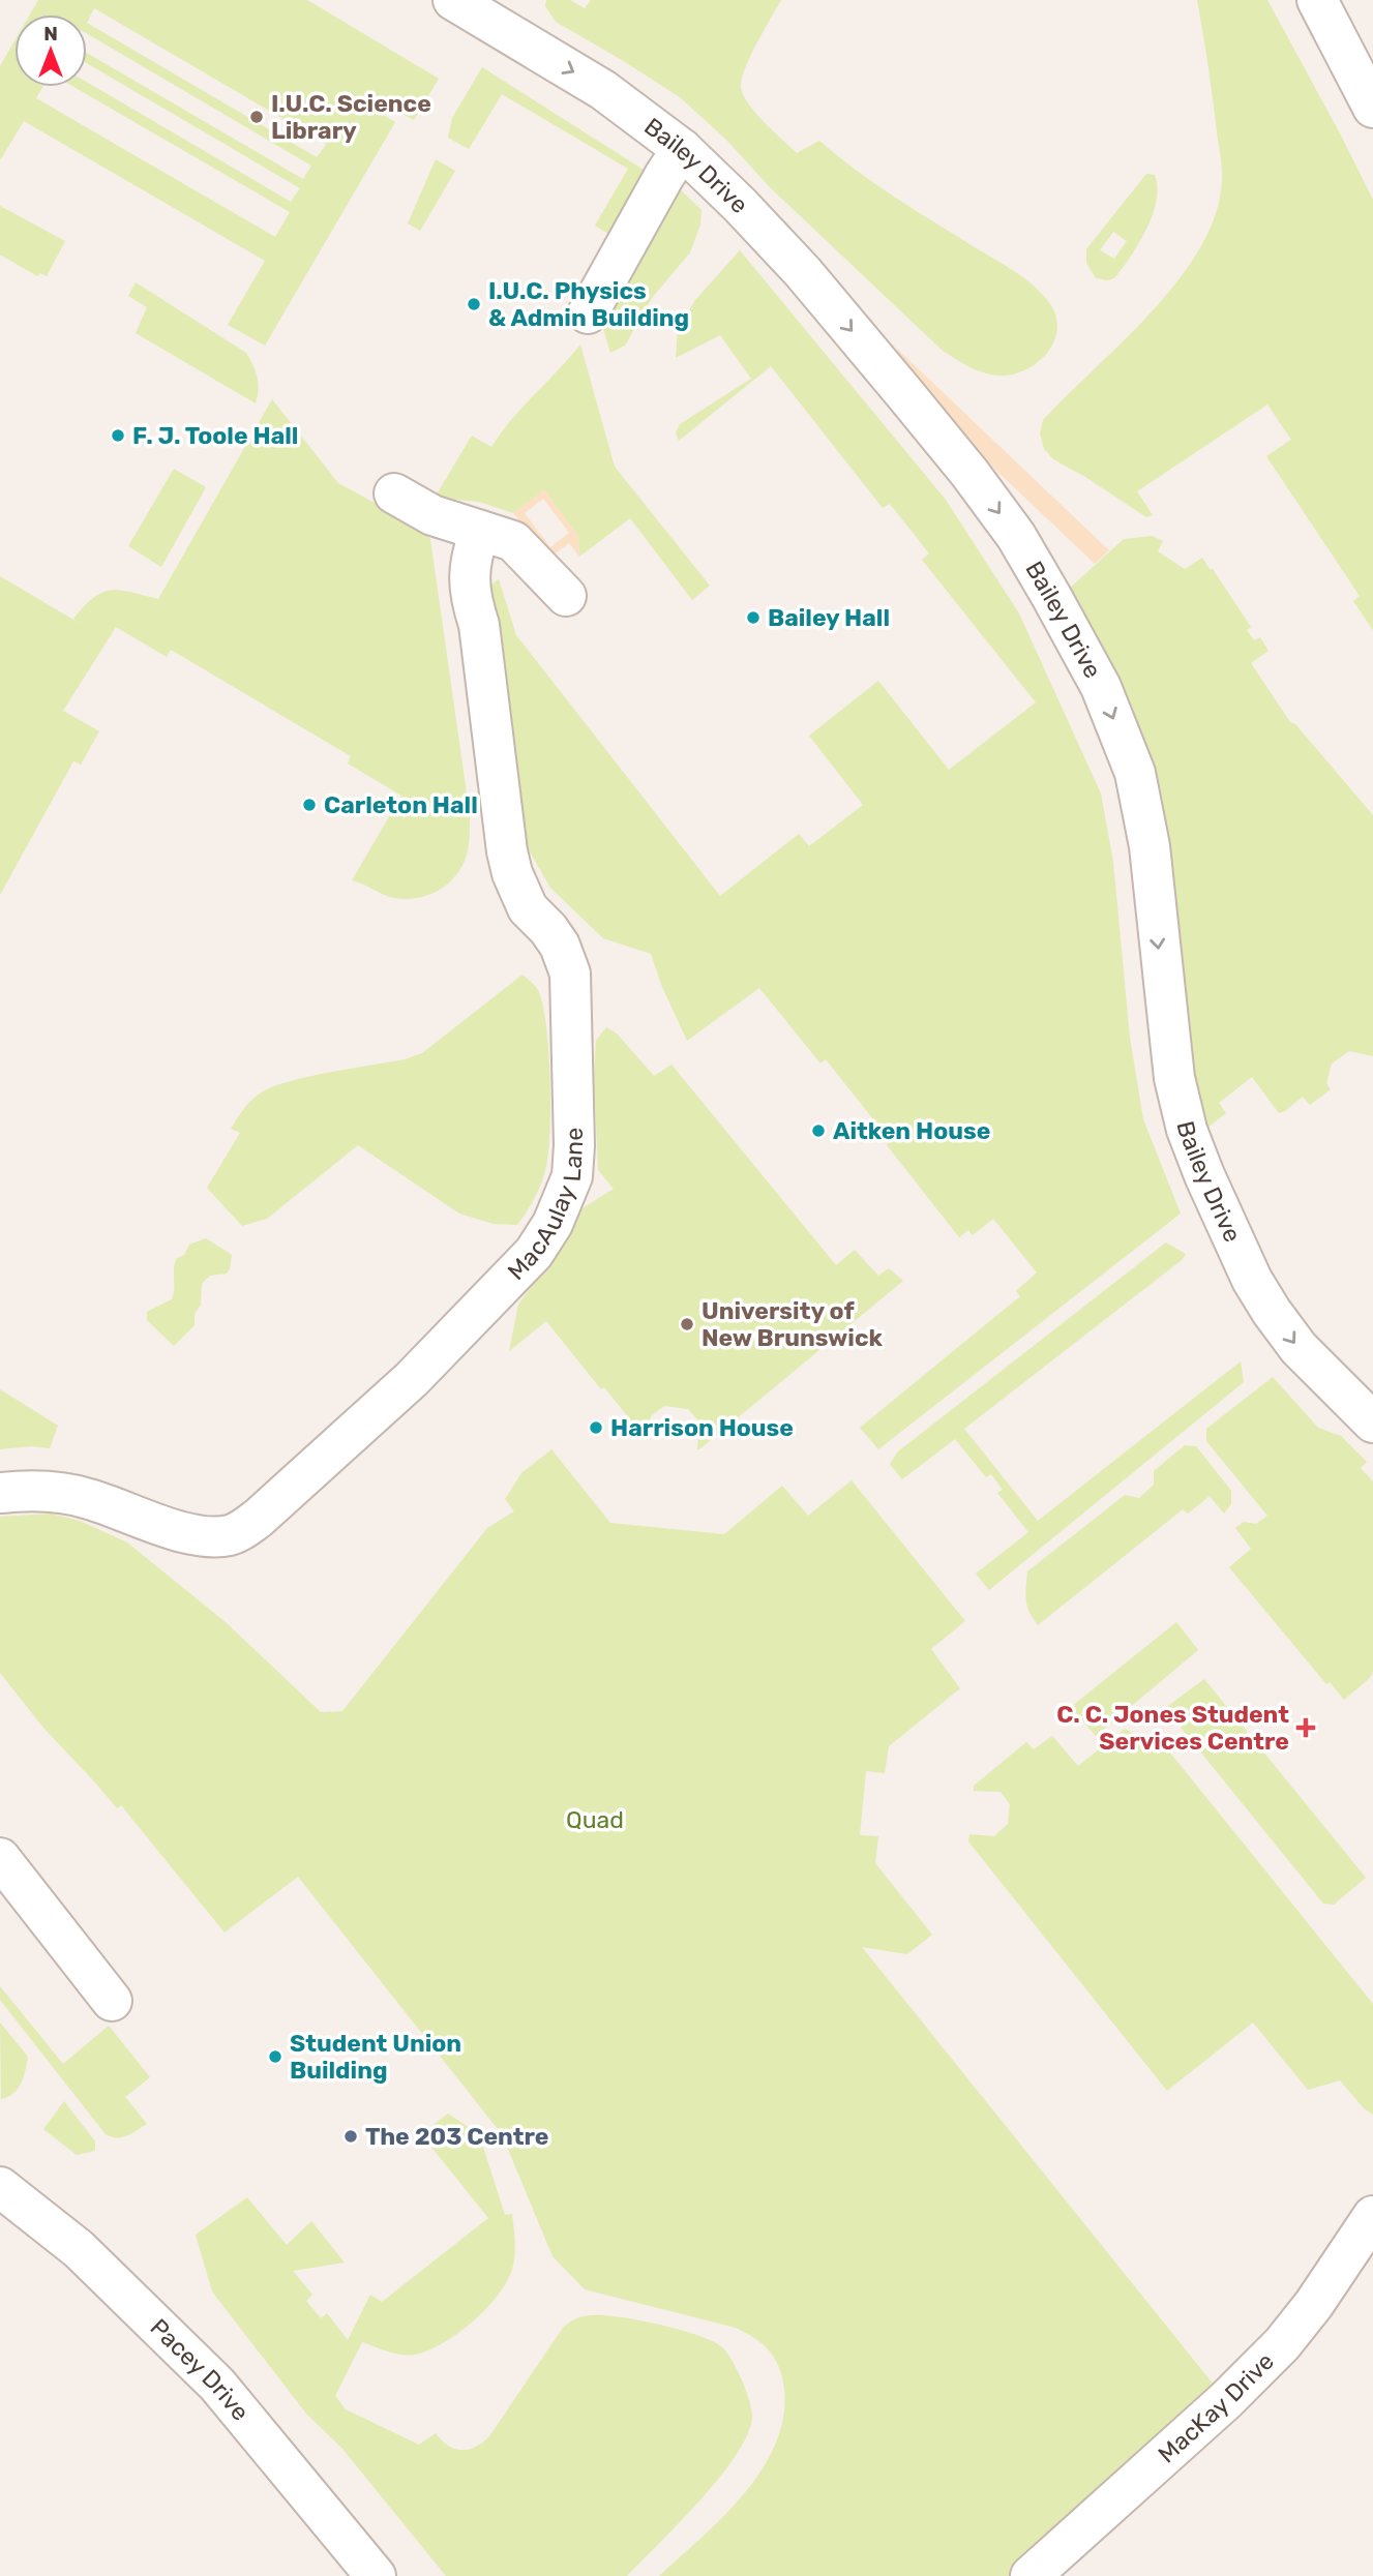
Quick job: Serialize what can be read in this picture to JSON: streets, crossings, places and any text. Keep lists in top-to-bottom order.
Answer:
{
  "streets": {
    "street": [
      "Bailey Drive",
      "MacAulay Lane",
      "Pacey Drive",
      "MacKay Drive"
    ]
  },
  "one_way": ["Bailey Drive"],
  "parks": ["Quad"],
  "places": {
    "other": [
      "I.U.C. Science Library",
      "I.U.C. Physics & Admin Building",
      "F. J. Toole Hall",
      "Bailey Hall",
      "Carleton Hall",
      "Aitken House",
      "University of New Brunswick",
      "Harrison House",
      "Student Union Building",
      "The 203 Centre"
    ],
    "health": ["C. C. Jones Student Services Centre"]
  },
  "north": "top"
}
